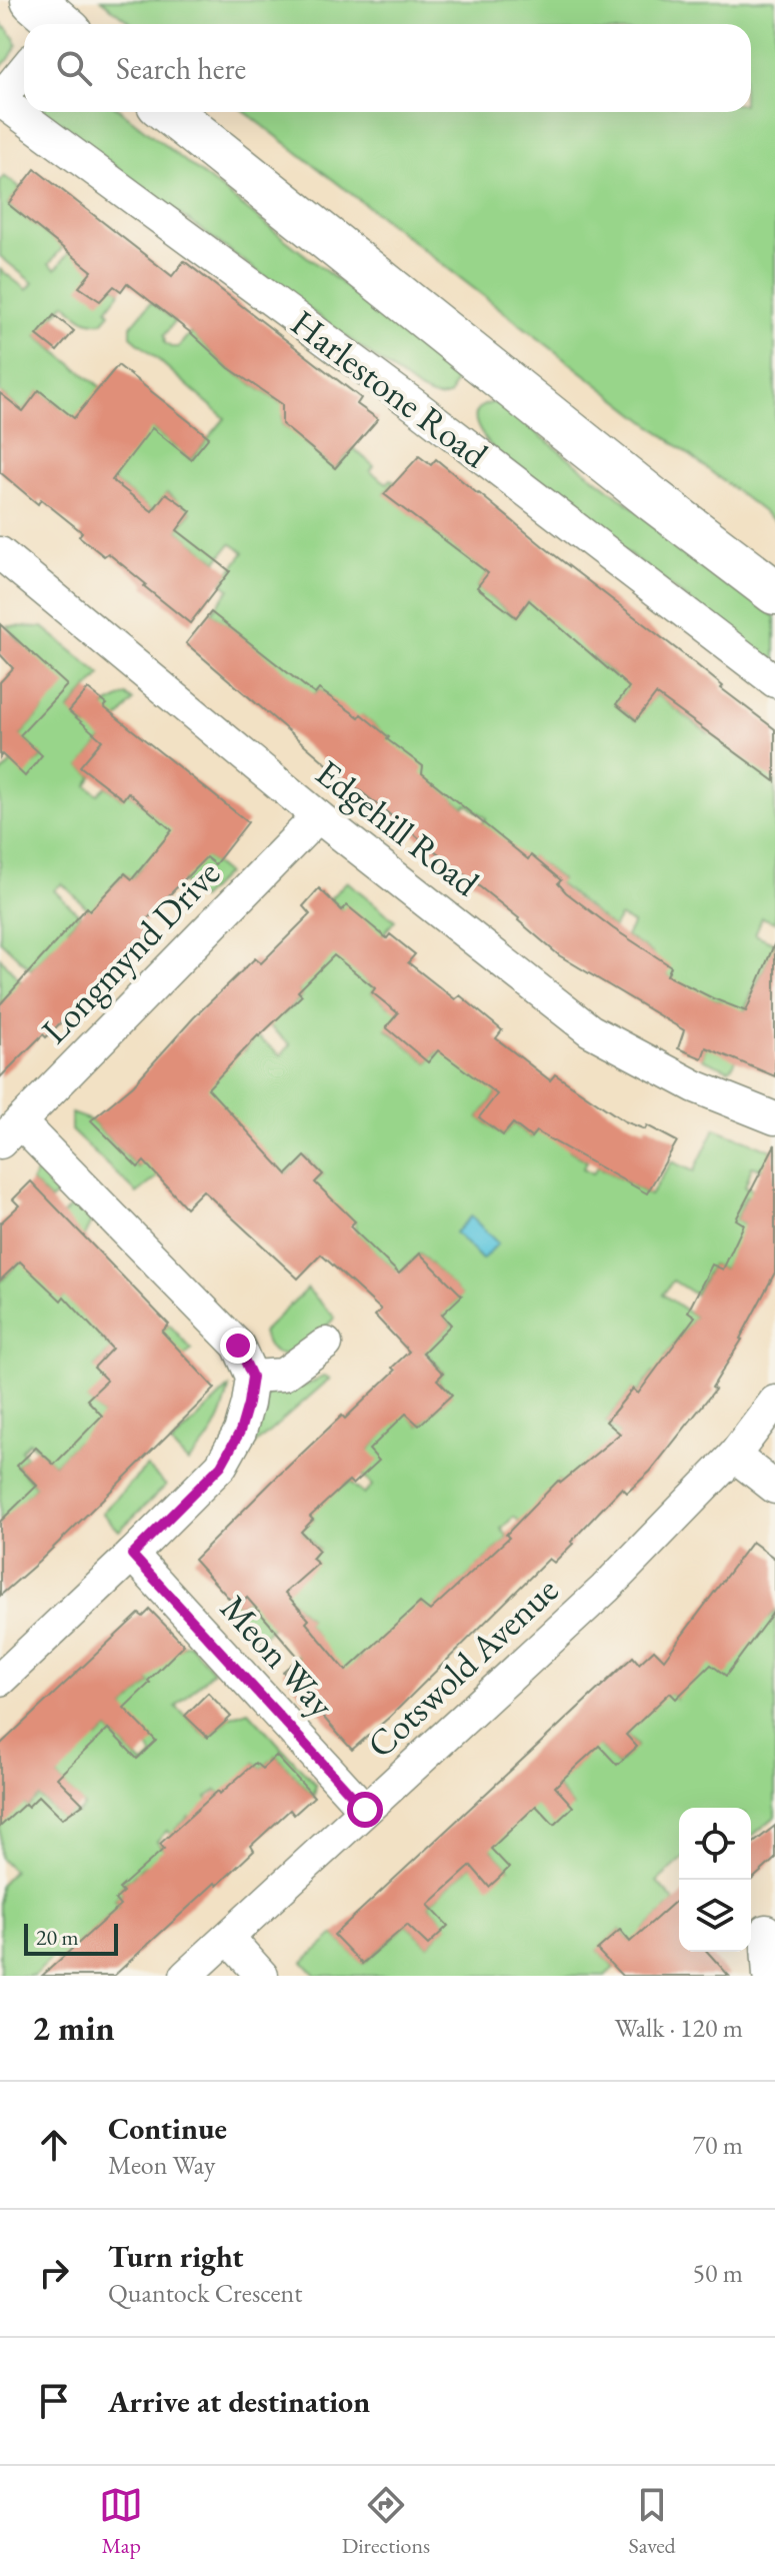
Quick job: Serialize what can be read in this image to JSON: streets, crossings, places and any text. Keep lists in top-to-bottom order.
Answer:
{
  "streets": {
    "main road": ["Harlestone Road"],
    "street": [
      "Edgehill Road",
      "Longmynd Drive",
      "Meon Way",
      "Cotswold Avenue"
    ]
  },
  "crossings": [
    ["Edgehill Road", "Longmynd Drive"],
    ["Meon Way", "Cotswold Avenue"]
  ],
  "scale_bar": "20 m",
  "page": {
    "search": "Search here",
    "scale": "20 m",
    "heading": ["2 min", "Walk · 120 m"],
    "list": [
      ["Continue", "Meon Way", "70 m"],
      ["Turn right", "Quantock Crescent", "50 m"],
      "Arrive at destination"
    ],
    "nav": ["Map", "Directions", "Saved"]
  }
}
